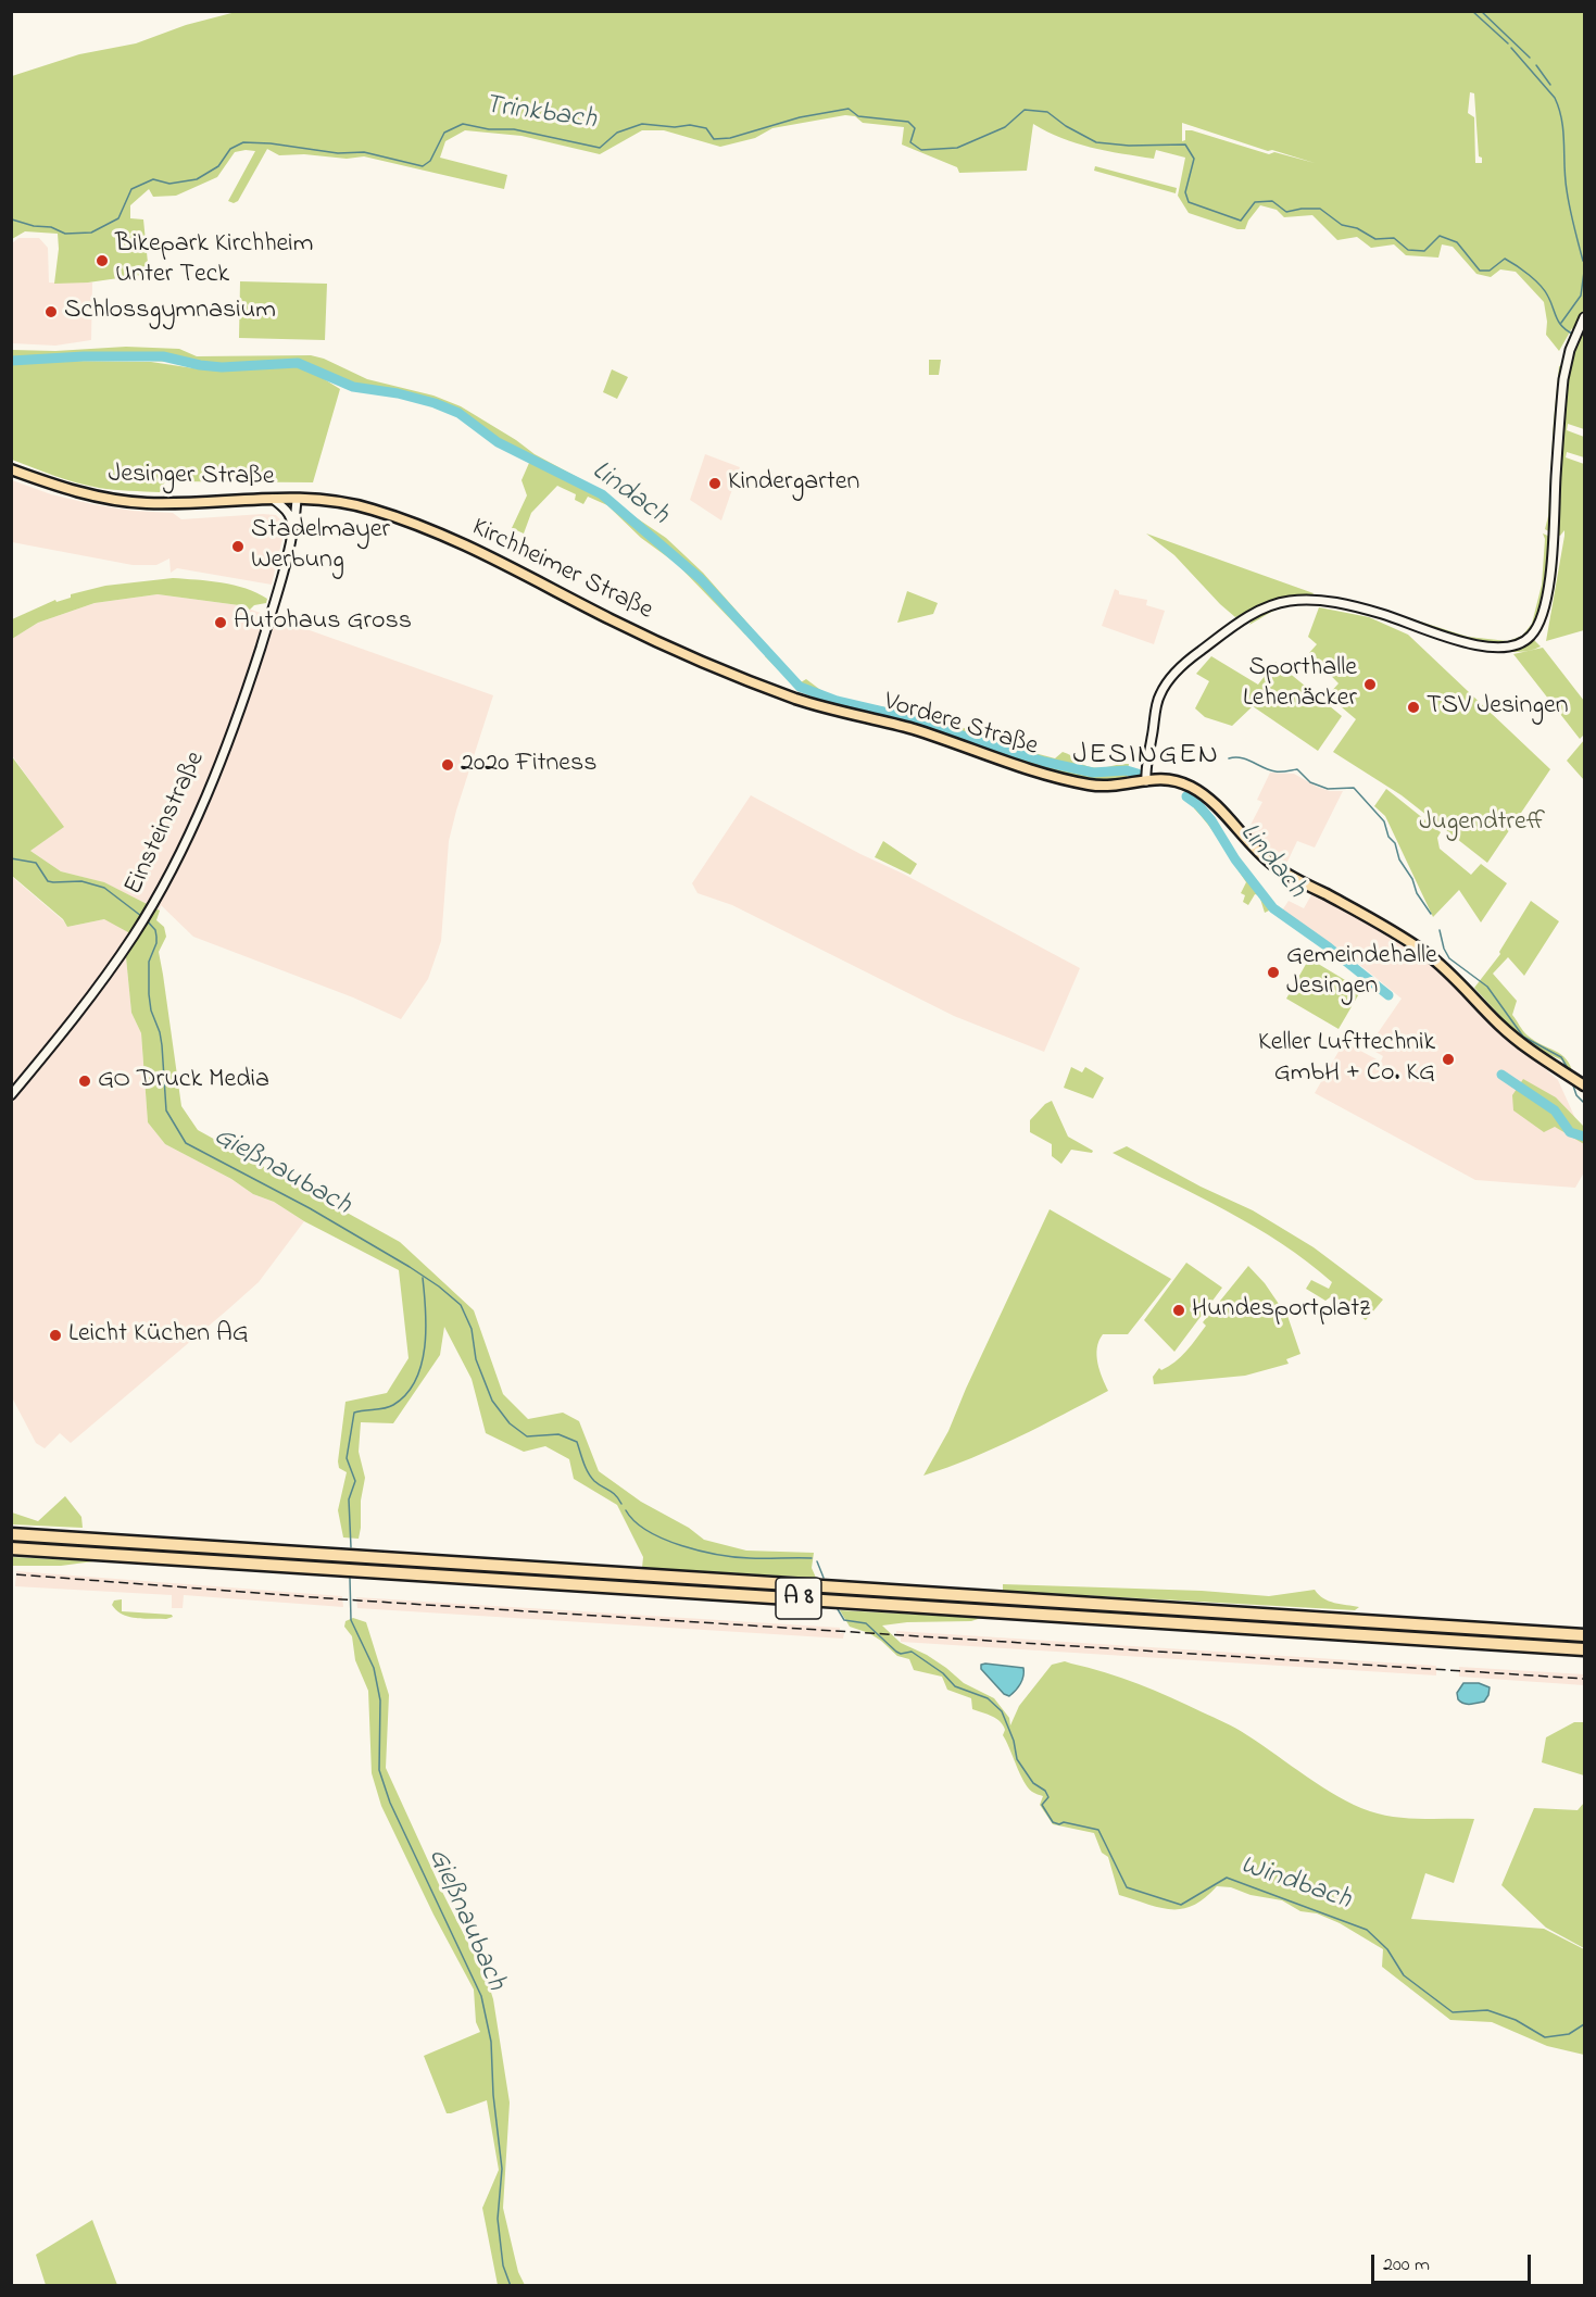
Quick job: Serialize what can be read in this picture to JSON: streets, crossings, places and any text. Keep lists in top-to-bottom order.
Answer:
{
  "streets": {
    "highway": ["A 8"],
    "main road": ["Jesinger Straße", "Kirchheimer Straße", "Vordere Straße"],
    "street": ["Einsteinstraße"]
  },
  "crossings": [
    ["Jesinger Straße", "Kirchheimer Straße"],
    ["Jesinger Straße", "Einsteinstraße"],
    ["Kirchheimer Straße", "Vordere Straße"],
    ["Kirchheimer Straße", "Einsteinstraße"]
  ],
  "districts": ["JESINGEN"],
  "water": [
    "Trinkbach",
    "Lindach",
    "Gießnaubach",
    "Windbach"
  ],
  "parks": ["Jugendtreff"],
  "places": [
    "Bikepark Kirchheim Unter Teck",
    "Schlossgymnasium",
    "Kindergarten",
    "Stadelmayer Werbung",
    "Autohaus Gross",
    "Sporthalle Lehenäcker",
    "TSV Jesingen",
    "2020 Fitness",
    "Gemeindehalle Jesingen",
    "Keller Lufttechnik GmbH + Co. KG",
    "GO Druck Media",
    "Hundesportplatz",
    "Leicht Küchen AG"
  ],
  "scale_bar": "200 m"
}
